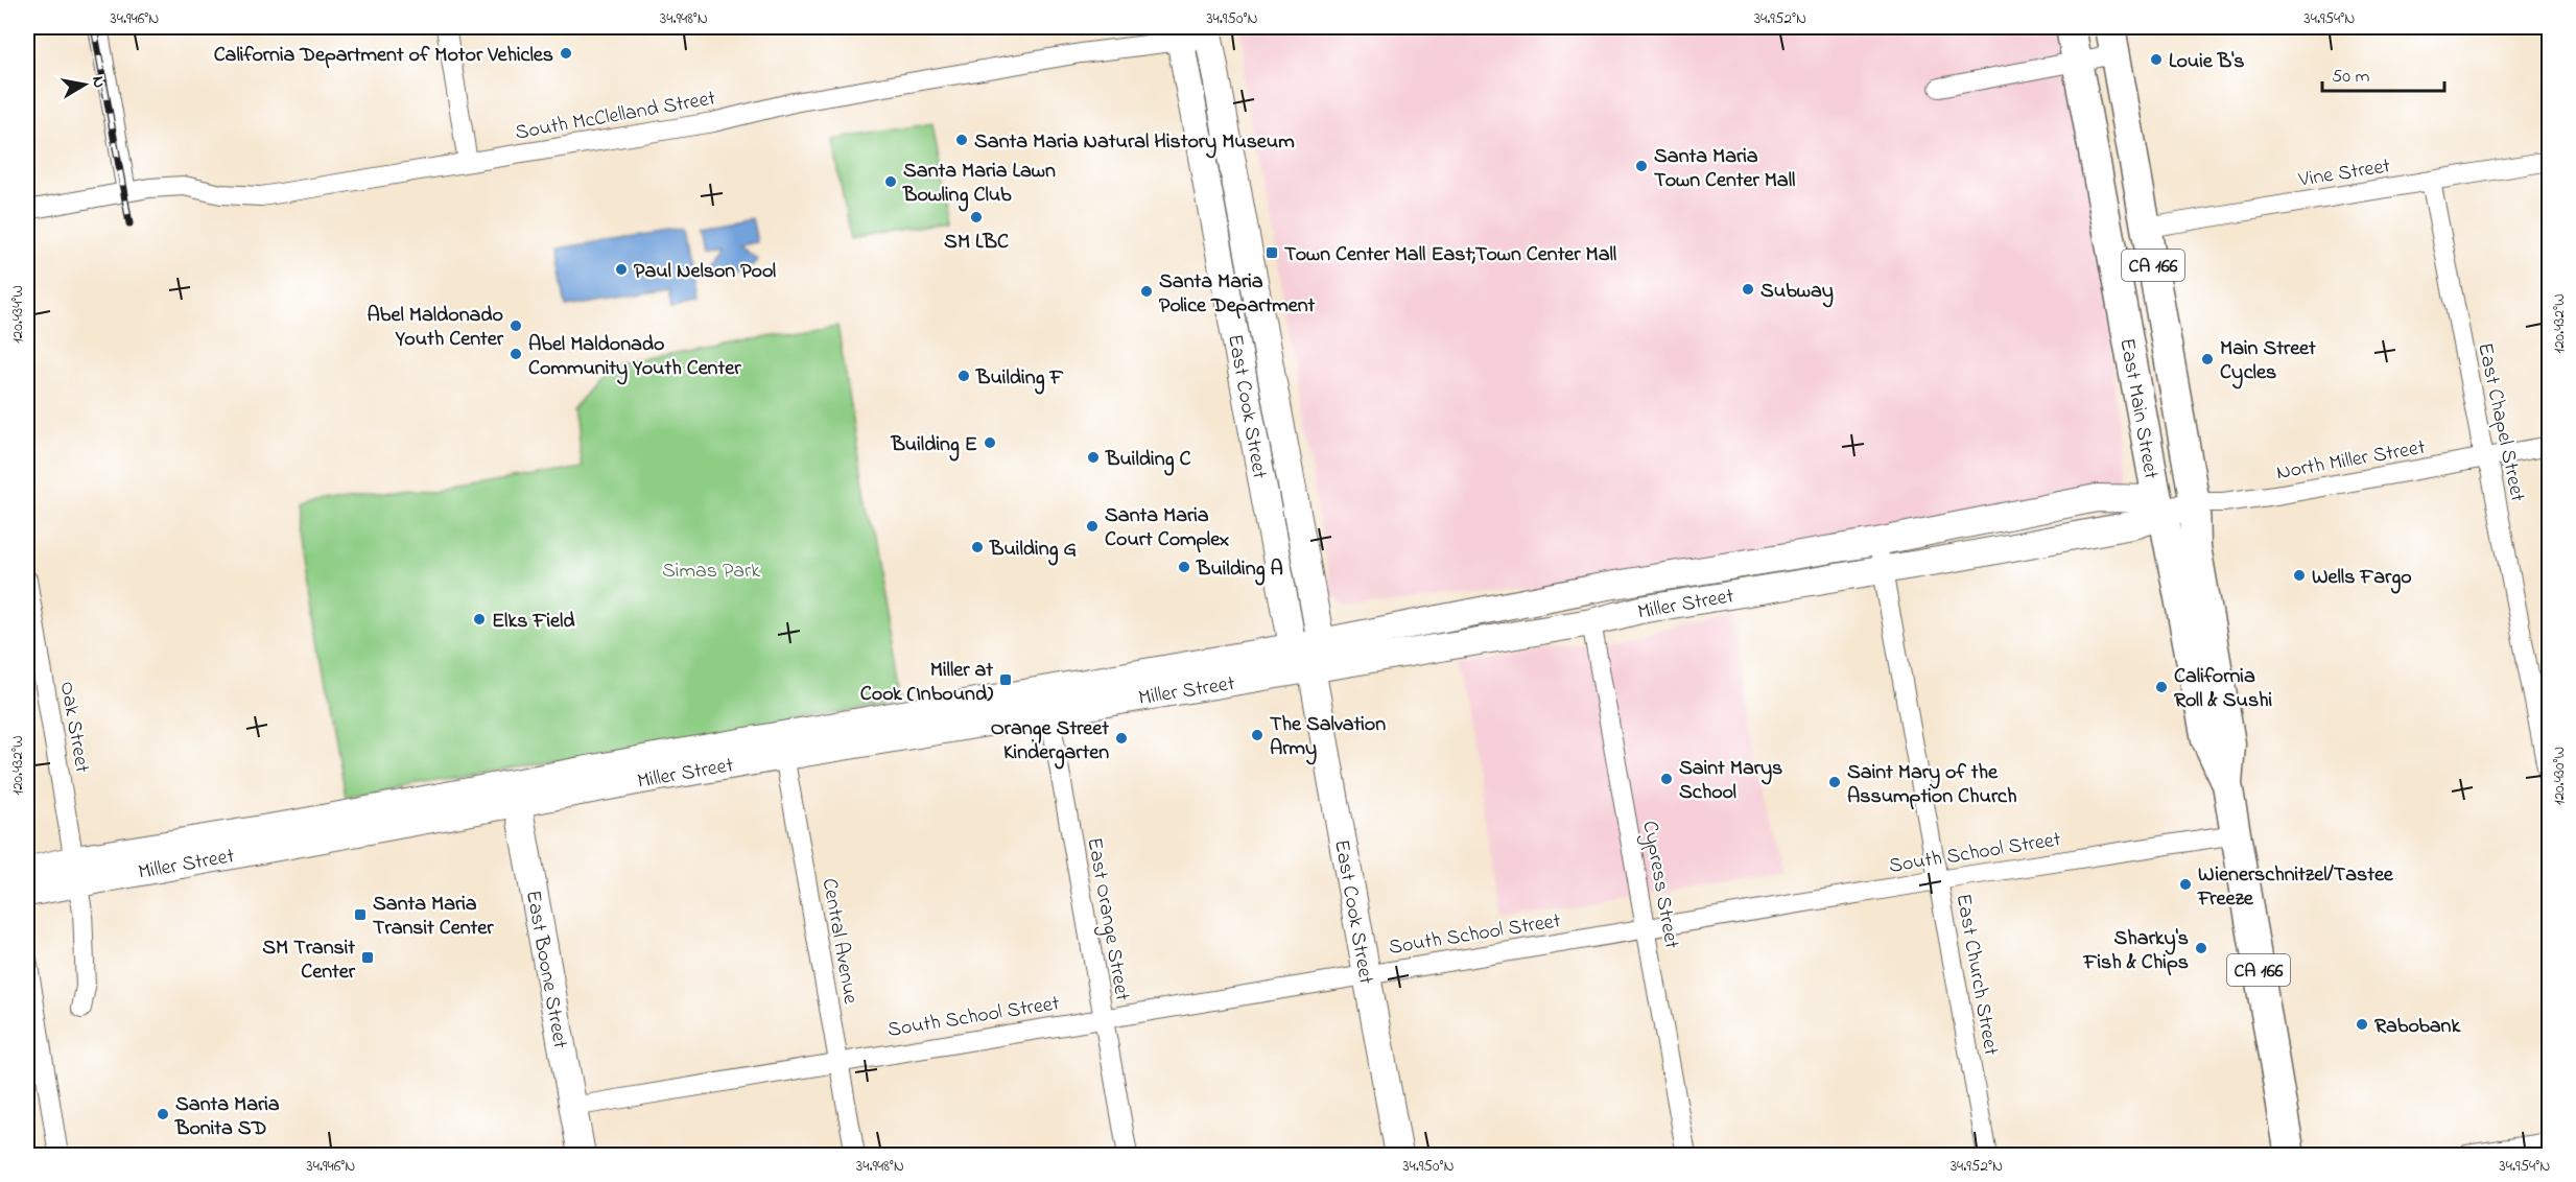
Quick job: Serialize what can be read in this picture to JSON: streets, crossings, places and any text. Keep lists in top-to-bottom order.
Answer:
{
  "streets": {
    "main road": ["CA 166", "East Main Street"],
    "street": [
      "South McClelland Street",
      "Vine Street",
      "East Cook Street",
      "East Chapel Street",
      "North Miller Street",
      "Miller Street",
      "Oak Street",
      "South School Street",
      "Cypress Street",
      "East Orange Street",
      "Central Avenue",
      "East Boone Street",
      "East Church Street"
    ]
  },
  "crossings": [
    ["South McClelland Street", "East Cook Street"],
    ["Vine Street", "East Main Street"],
    ["Vine Street", "East Chapel Street"],
    ["East Cook Street", "Miller Street"],
    ["East Cook Street", "South School Street"],
    ["East Main Street", "North Miller Street"],
    ["East Main Street", "Miller Street"],
    ["East Main Street", "South School Street"],
    ["East Chapel Street", "North Miller Street"],
    ["North Miller Street", "Miller Street"],
    ["Miller Street", "Oak Street"],
    ["Miller Street", "Cypress Street"],
    ["Miller Street", "East Orange Street"],
    ["Miller Street", "Central Avenue"],
    ["Miller Street", "East Boone Street"],
    ["Miller Street", "East Church Street"],
    ["South School Street", "Cypress Street"],
    ["South School Street", "East Orange Street"],
    ["South School Street", "Central Avenue"],
    ["South School Street", "East Boone Street"],
    ["South School Street", "East Church Street"]
  ],
  "parks": ["Simas Park"],
  "places": {
    "other": [
      "California Department of Motor Vehicles",
      "Louie B's",
      "Santa Maria Natural History Museum",
      "Santa Maria Town Center Mall",
      "Santa Maria Lawn Bowling Club",
      "SM LBC",
      "Paul Nelson Pool",
      "Subway",
      "Santa Maria Police Department",
      "Abel Maldonado Youth Center",
      "Abel Maldonado Community Youth Center",
      "Main Street Cycles",
      "Building F",
      "Building E",
      "Building C",
      "Santa Maria Court Complex",
      "Building G",
      "Building A",
      "Wells Fargo",
      "Elks Field",
      "California Roll & Sushi",
      "The Salvation Army",
      "Orange Street Kindergarten",
      "Saint Marys School",
      "Saint Mary of the Assumption Church",
      "Wienerschnitzel/Tastee Freeze",
      "Sharky's Fish & Chips",
      "Rabobank",
      "Santa Maria Bonita SD"
    ],
    "transit": [
      "Town Center Mall East;Town Center Mall",
      "Miller at Cook (Inbound)",
      "Santa Maria Transit Center",
      "SM Transit Center"
    ]
  },
  "scale_bar": "50 m",
  "north": "right",
  "coordinates": [
    "34.946°N",
    "34.948°N",
    "34.950°N",
    "34.952°N",
    "34.954°N",
    "120.434°W",
    "120.432°W",
    "120.430°W"
  ]
}
